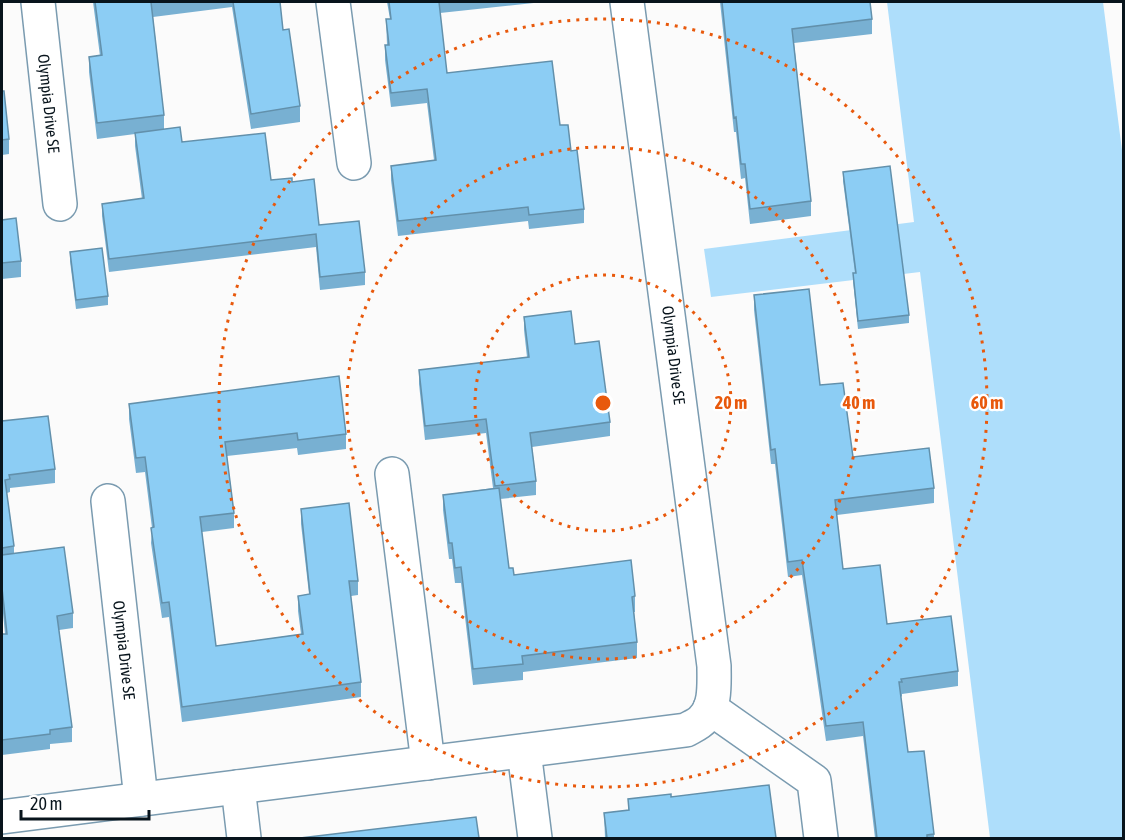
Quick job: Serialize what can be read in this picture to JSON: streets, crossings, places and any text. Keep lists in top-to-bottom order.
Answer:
{
  "streets": {
    "street": ["Olympia Drive SE"]
  },
  "scale_bar": "20 m",
  "rings": ["20 m", "40 m", "60 m"]
}
